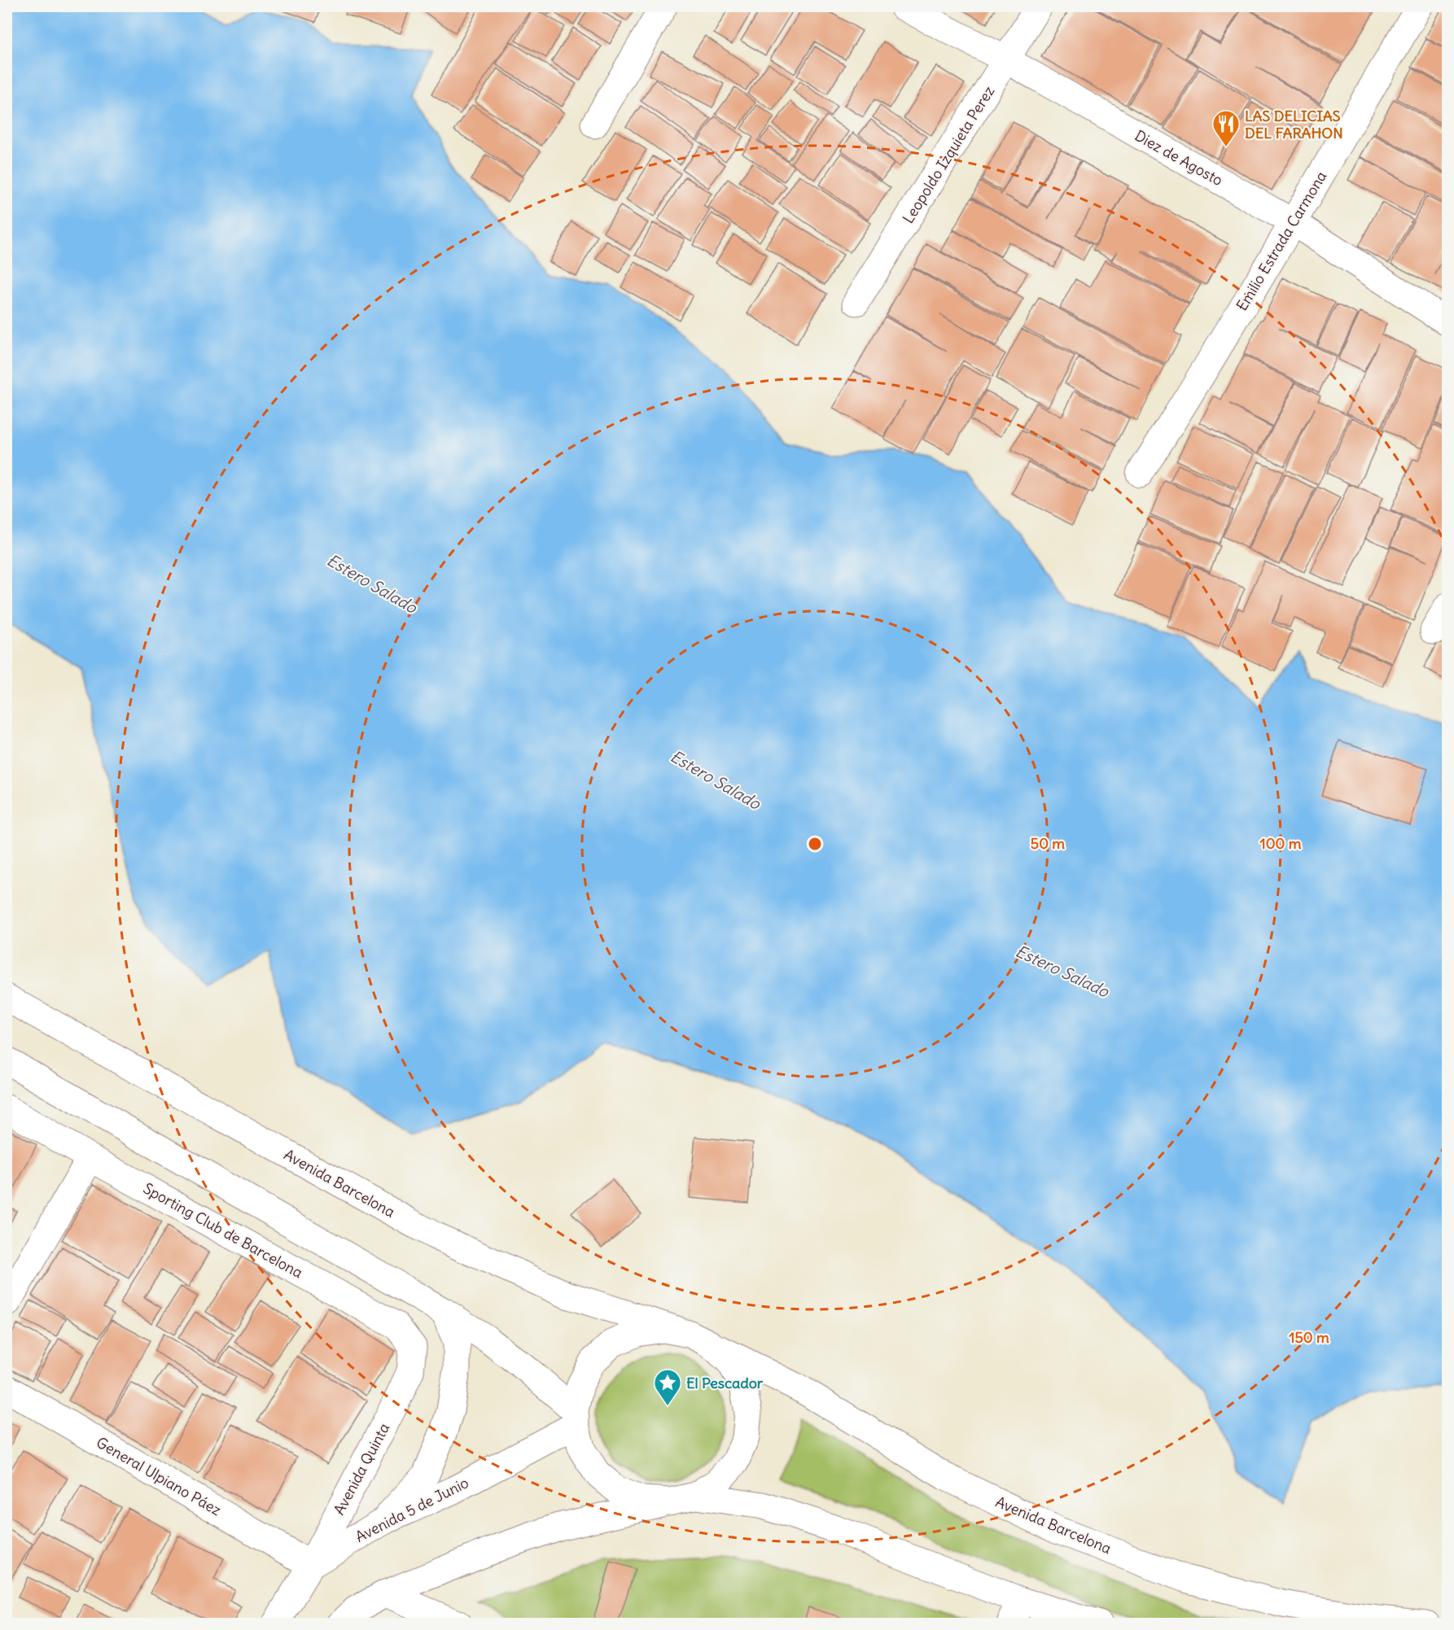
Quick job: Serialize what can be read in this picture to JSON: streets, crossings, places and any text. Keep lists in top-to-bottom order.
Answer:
{
  "streets": {
    "main road": [
      "Leopoldo Izquieta Perez",
      "Diez de Agosto",
      "Emilio Estrada Carmona",
      "Avenida Barcelona",
      "Sporting Club de Barcelona",
      "Avenida Quinta",
      "General Ulpiano Páez",
      "Avenida 5 de Junio"
    ]
  },
  "crossings": [
    ["Leopoldo Izquieta Perez", "Diez de Agosto"],
    ["Diez de Agosto", "Emilio Estrada Carmona"],
    ["Avenida Barcelona", "Avenida 5 de Junio"],
    ["Sporting Club de Barcelona", "Avenida Quinta"],
    ["Avenida Quinta", "General Ulpiano Páez"],
    ["Avenida Quinta", "Avenida 5 de Junio"],
    ["General Ulpiano Páez", "Avenida 5 de Junio"]
  ],
  "water": ["Estero Salado"],
  "places": {
    "restaurant": ["LAS DELICIAS DEL FARAHON"],
    "place": ["El Pescador"]
  },
  "rings": ["50 m", "100 m", "150 m"]
}
